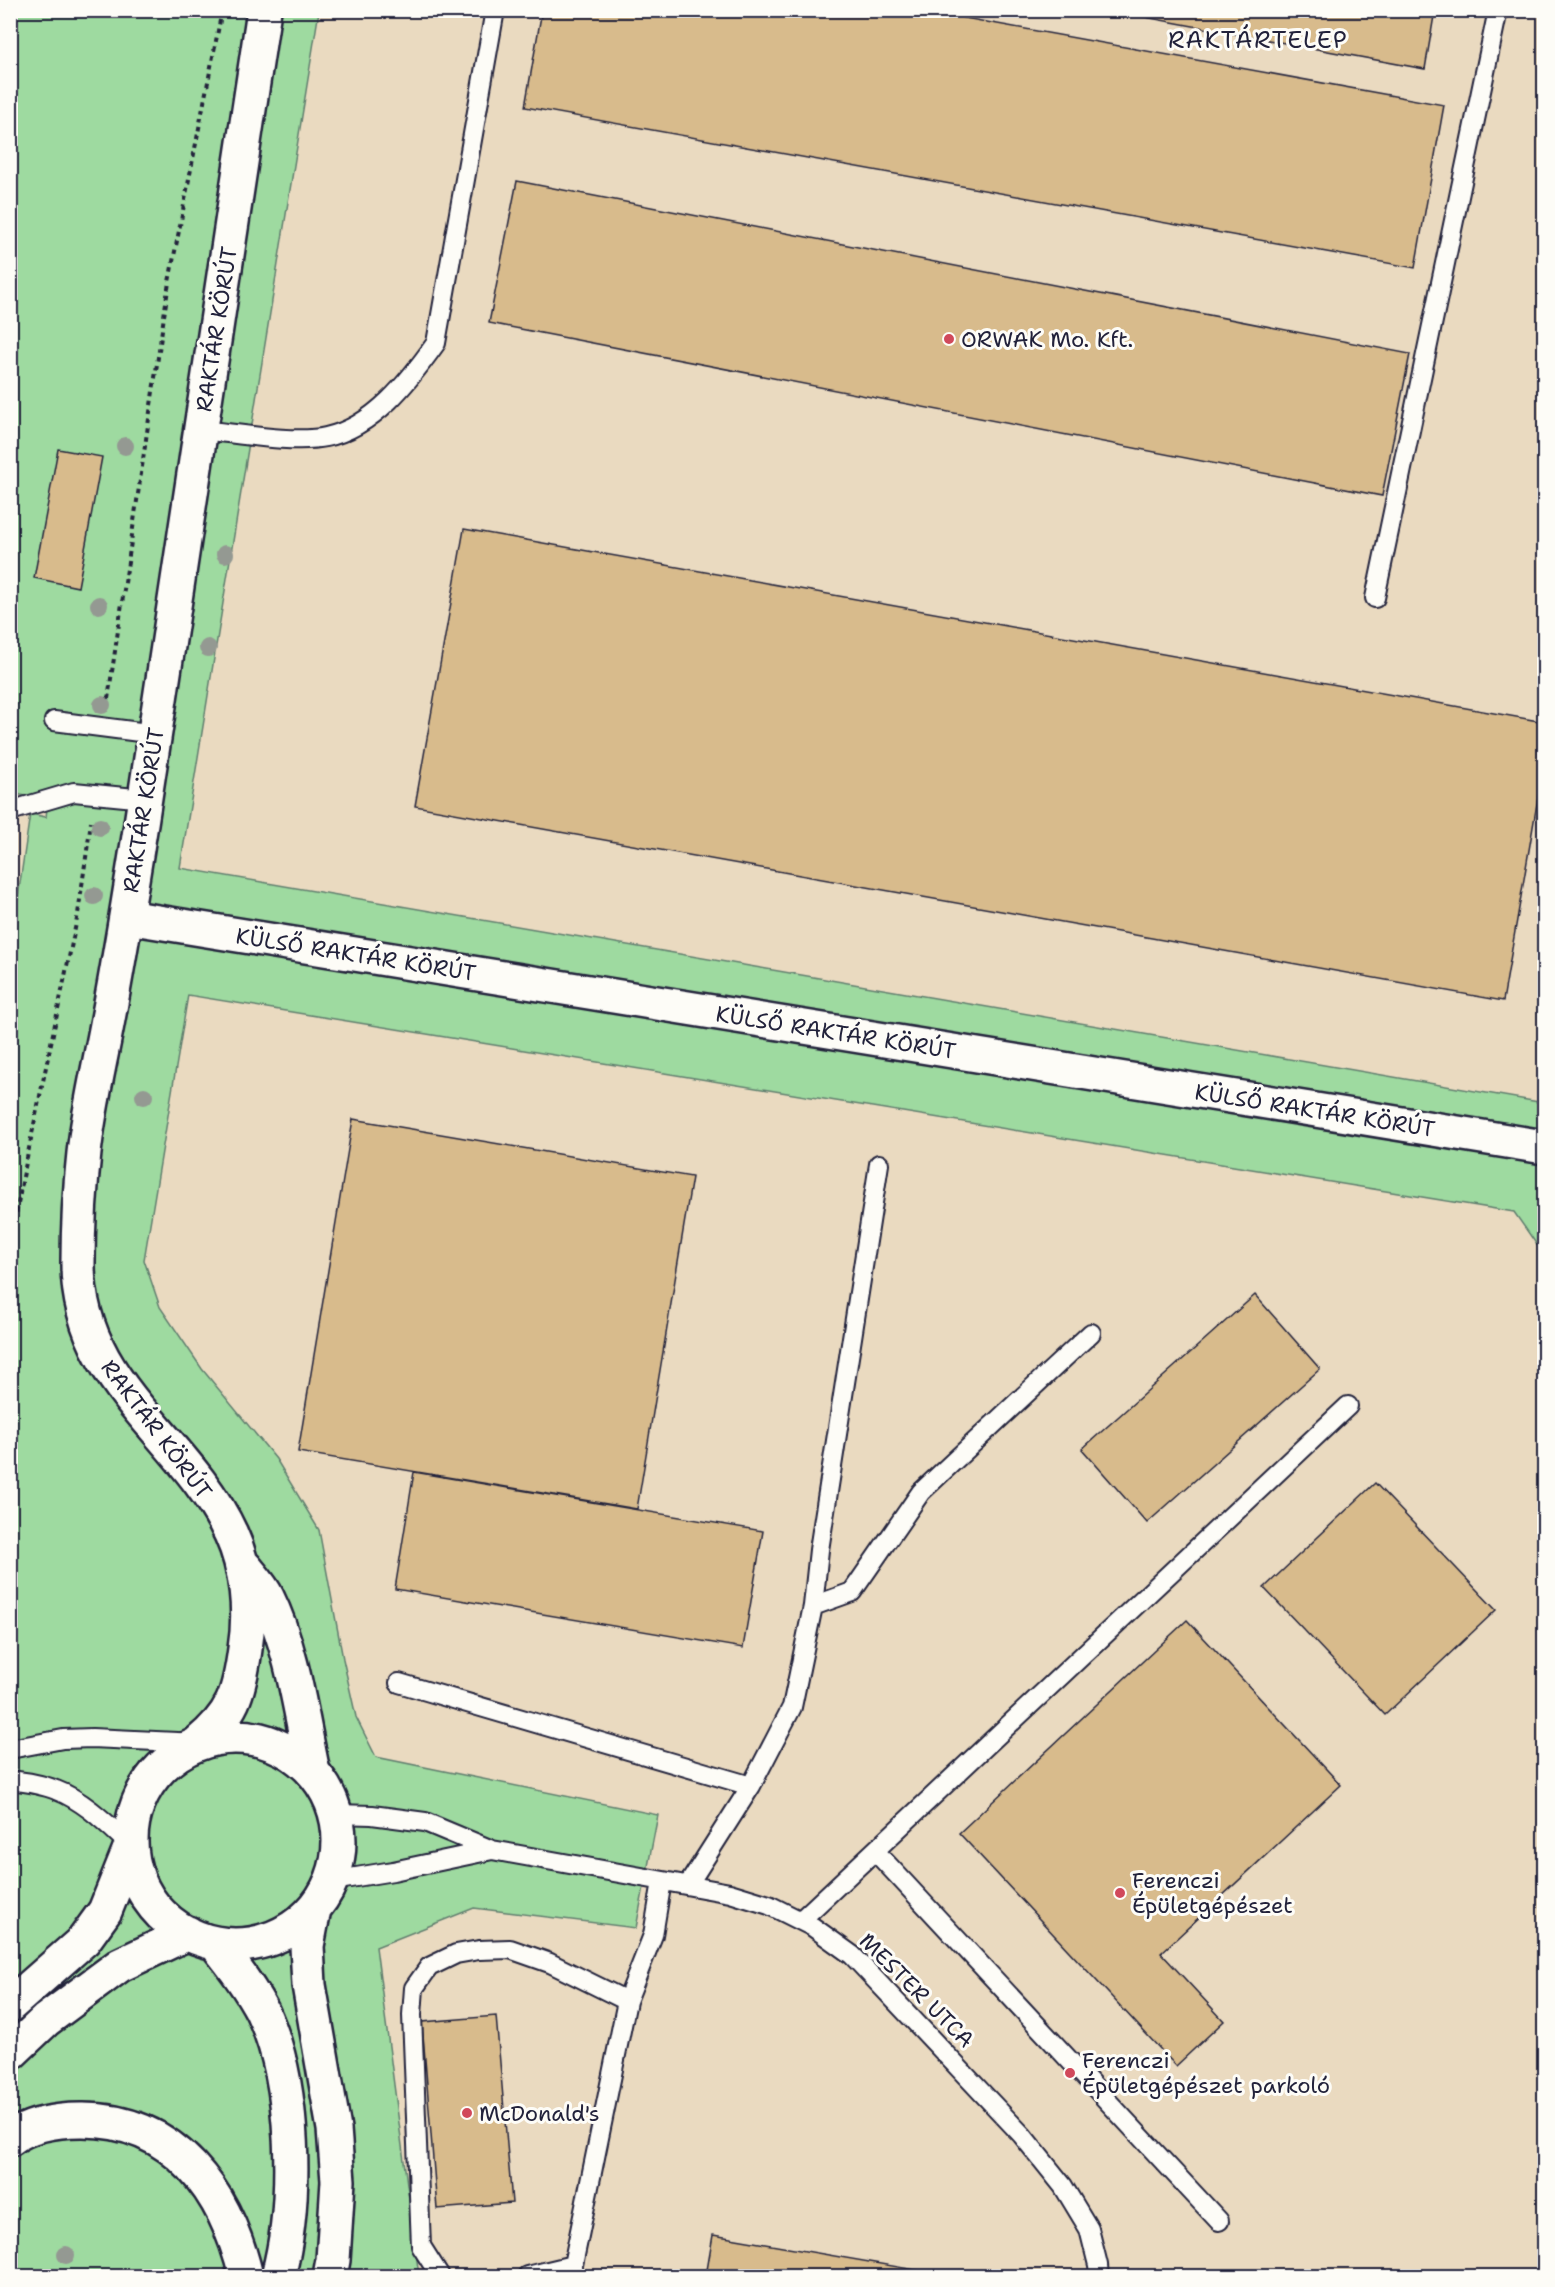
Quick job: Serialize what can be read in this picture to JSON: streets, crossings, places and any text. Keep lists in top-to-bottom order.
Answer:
{
  "streets": {
    "street": ["RAKTÁR KÖRÚT", "KÜLSŐ RAKTÁR KÖRÚT"],
    "lane": ["MESTER UTCA"]
  },
  "crossings": [
    ["RAKTÁR KÖRÚT", "KÜLSŐ RAKTÁR KÖRÚT"]
  ],
  "districts": ["RAKTÁRTELEP"],
  "places": [
    "ORWAK Mo. Kft.",
    "Ferenczi Épületgépészet",
    "Ferenczi Épületgépészet parkoló",
    "McDonald's"
  ]
}
